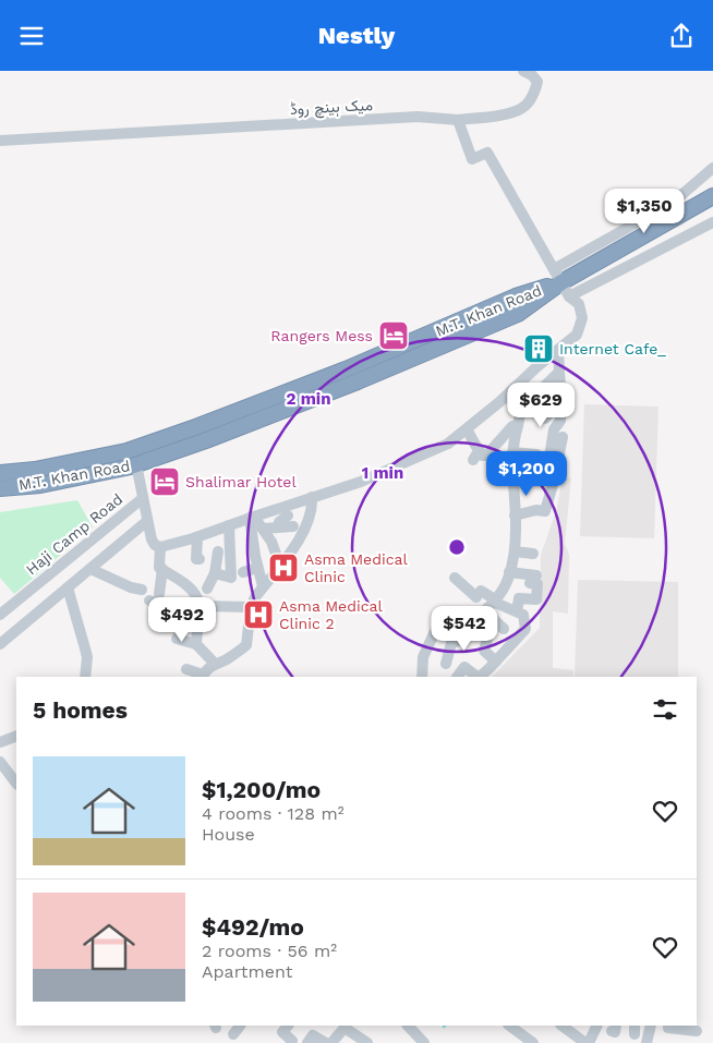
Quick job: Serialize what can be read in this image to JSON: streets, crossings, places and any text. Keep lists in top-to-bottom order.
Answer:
{
  "streets": {
    "highway": ["M.T. Khan Road"],
    "street": ["میک ہینچ روڈ", "Haji Camp Road"]
  },
  "places": {
    "hotel": ["Rangers Mess", "Shalimar Hotel"],
    "building": ["Internet Cafe_"],
    "hospital": ["Asma Medical Clinic", "Asma Medical Clinic 2"]
  },
  "page": {
    "header": "Nestly",
    "price": [
      "$1,350",
      "$629",
      "$1,200",
      "$492",
      "$542"
    ],
    "heading": "5 homes",
    "list": [
      {
        "name": "$1,200/mo",
        "note": "4 rooms · 128 m² · House"
      },
      {
        "name": "$492/mo",
        "note": "2 rooms · 56 m² · Apartment"
      }
    ]
  },
  "rings": ["2 min", "1 min"]
}
